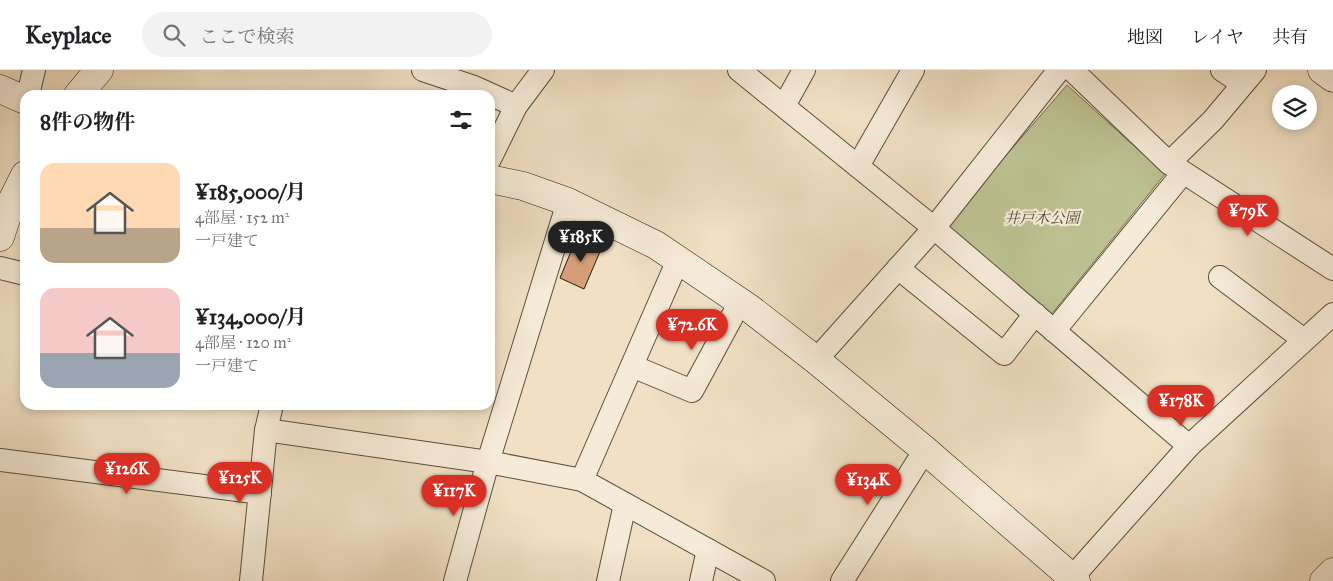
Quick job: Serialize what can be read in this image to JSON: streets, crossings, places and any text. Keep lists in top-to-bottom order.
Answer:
{
  "parks": ["井戸木公園"],
  "page": {
    "header": "Keyplace",
    "search": "ここで検索",
    "nav": ["地図", "レイヤ", "共有"],
    "heading": "8件の物件",
    "list": [
      {
        "name": "¥185,000/月",
        "note": "4部屋 · 152 m² · 一戸建て"
      },
      {
        "name": "¥134,000/月",
        "note": "4部屋 · 120 m² · 一戸建て"
      }
    ],
    "price": [
      "¥79K",
      "¥185K",
      "¥72.6K",
      "¥178K",
      "¥126K",
      "¥125K",
      "¥134K",
      "¥117K"
    ]
  }
}
